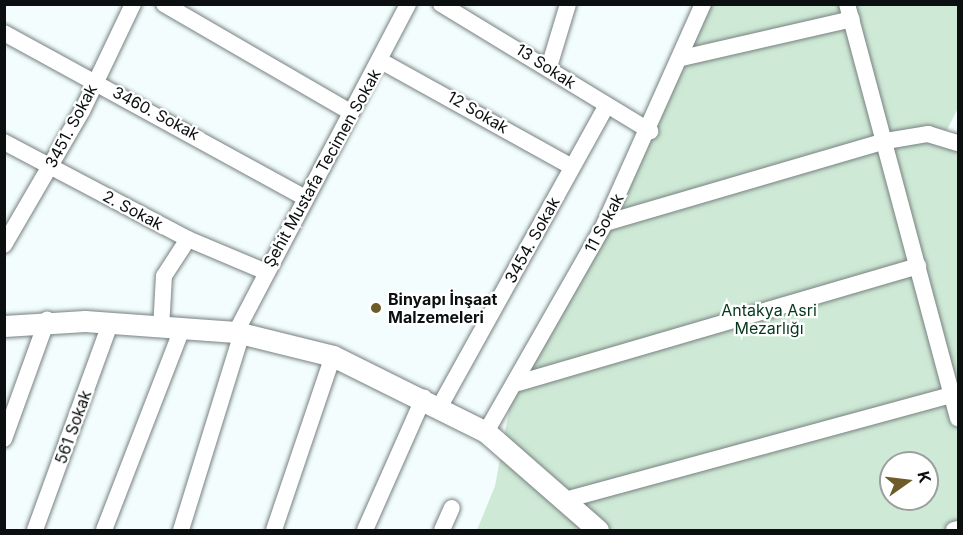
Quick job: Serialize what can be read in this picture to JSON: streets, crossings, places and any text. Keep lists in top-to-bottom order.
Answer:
{
  "streets": {
    "street": [
      "13 Sokak",
      "12 Sokak",
      "3460. Sokak",
      "3451. Sokak",
      "Şehit Mustafa Tecimen Sokak",
      "2. Sokak",
      "11 Sokak",
      "3454. Sokak",
      "561 Sokak"
    ]
  },
  "crossings": [
    ["13 Sokak", "11 Sokak"],
    ["13 Sokak", "3454. Sokak"],
    ["12 Sokak", "Şehit Mustafa Tecimen Sokak"],
    ["12 Sokak", "3454. Sokak"],
    ["3460. Sokak", "3451. Sokak"],
    ["3460. Sokak", "Şehit Mustafa Tecimen Sokak"],
    ["3451. Sokak", "2. Sokak"],
    ["Şehit Mustafa Tecimen Sokak", "2. Sokak"]
  ],
  "parks": ["Antakya Asri Mezarlığı"],
  "places": ["Binyapı İnşaat Malzemeleri"],
  "north": "right"
}
